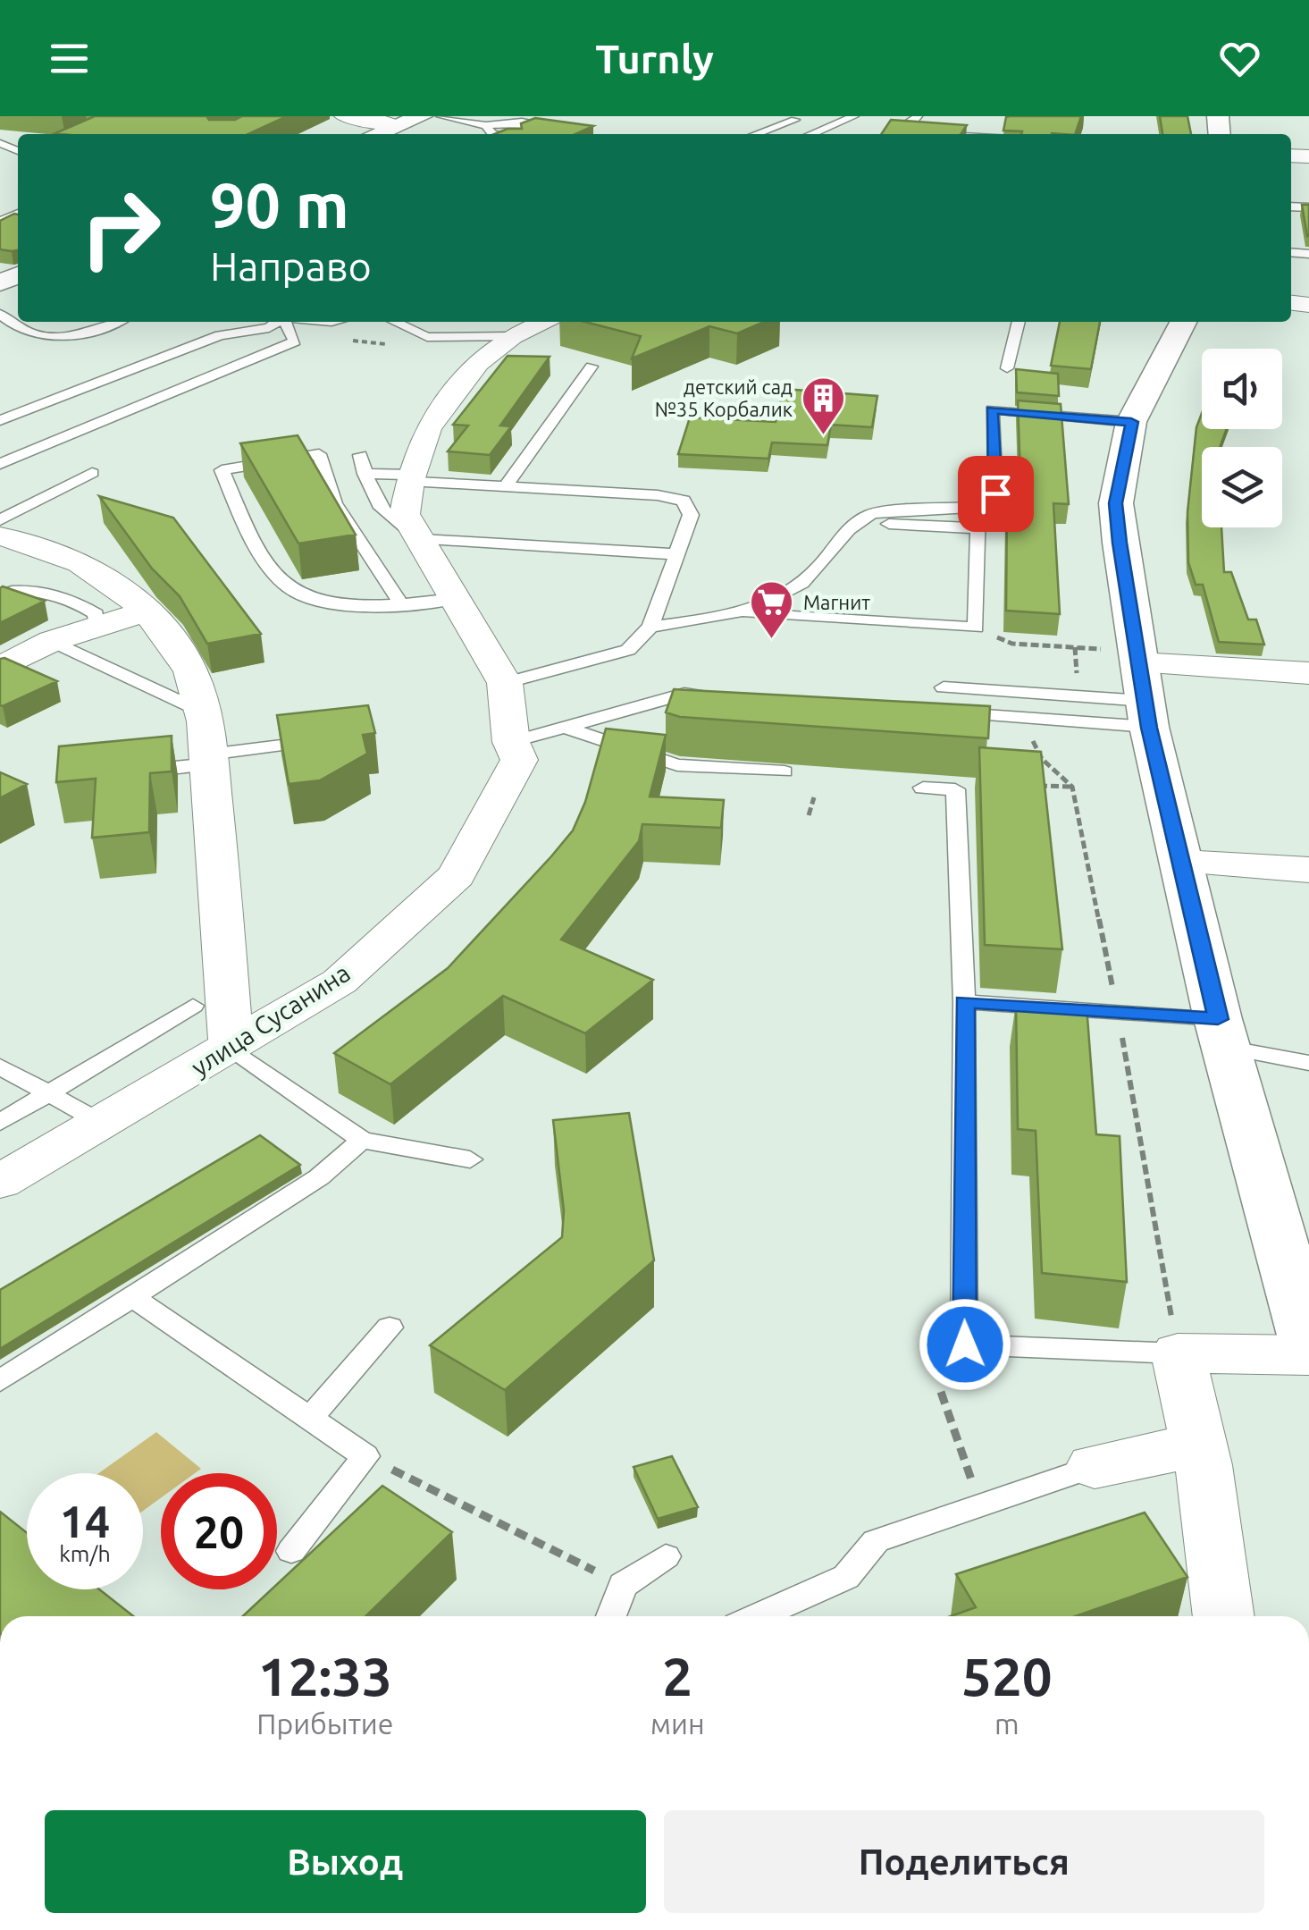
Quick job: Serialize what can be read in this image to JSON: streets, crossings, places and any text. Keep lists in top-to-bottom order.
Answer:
{
  "streets": {
    "street": ["улица Сусанина"]
  },
  "places": {
    "building": ["детский сад №35 Корбалик"],
    "supermarket": ["Магнит"]
  },
  "page": {
    "header": "Turnly",
    "turn": ["90 m", "Направо"],
    "speed": "14 km/h",
    "limit": "20",
    "eta": [
      "12:33",
      "Прибытие",
      "2",
      "мин",
      "520",
      "m"
    ],
    "buttons": ["Выход", "Поделиться"]
  }
}
